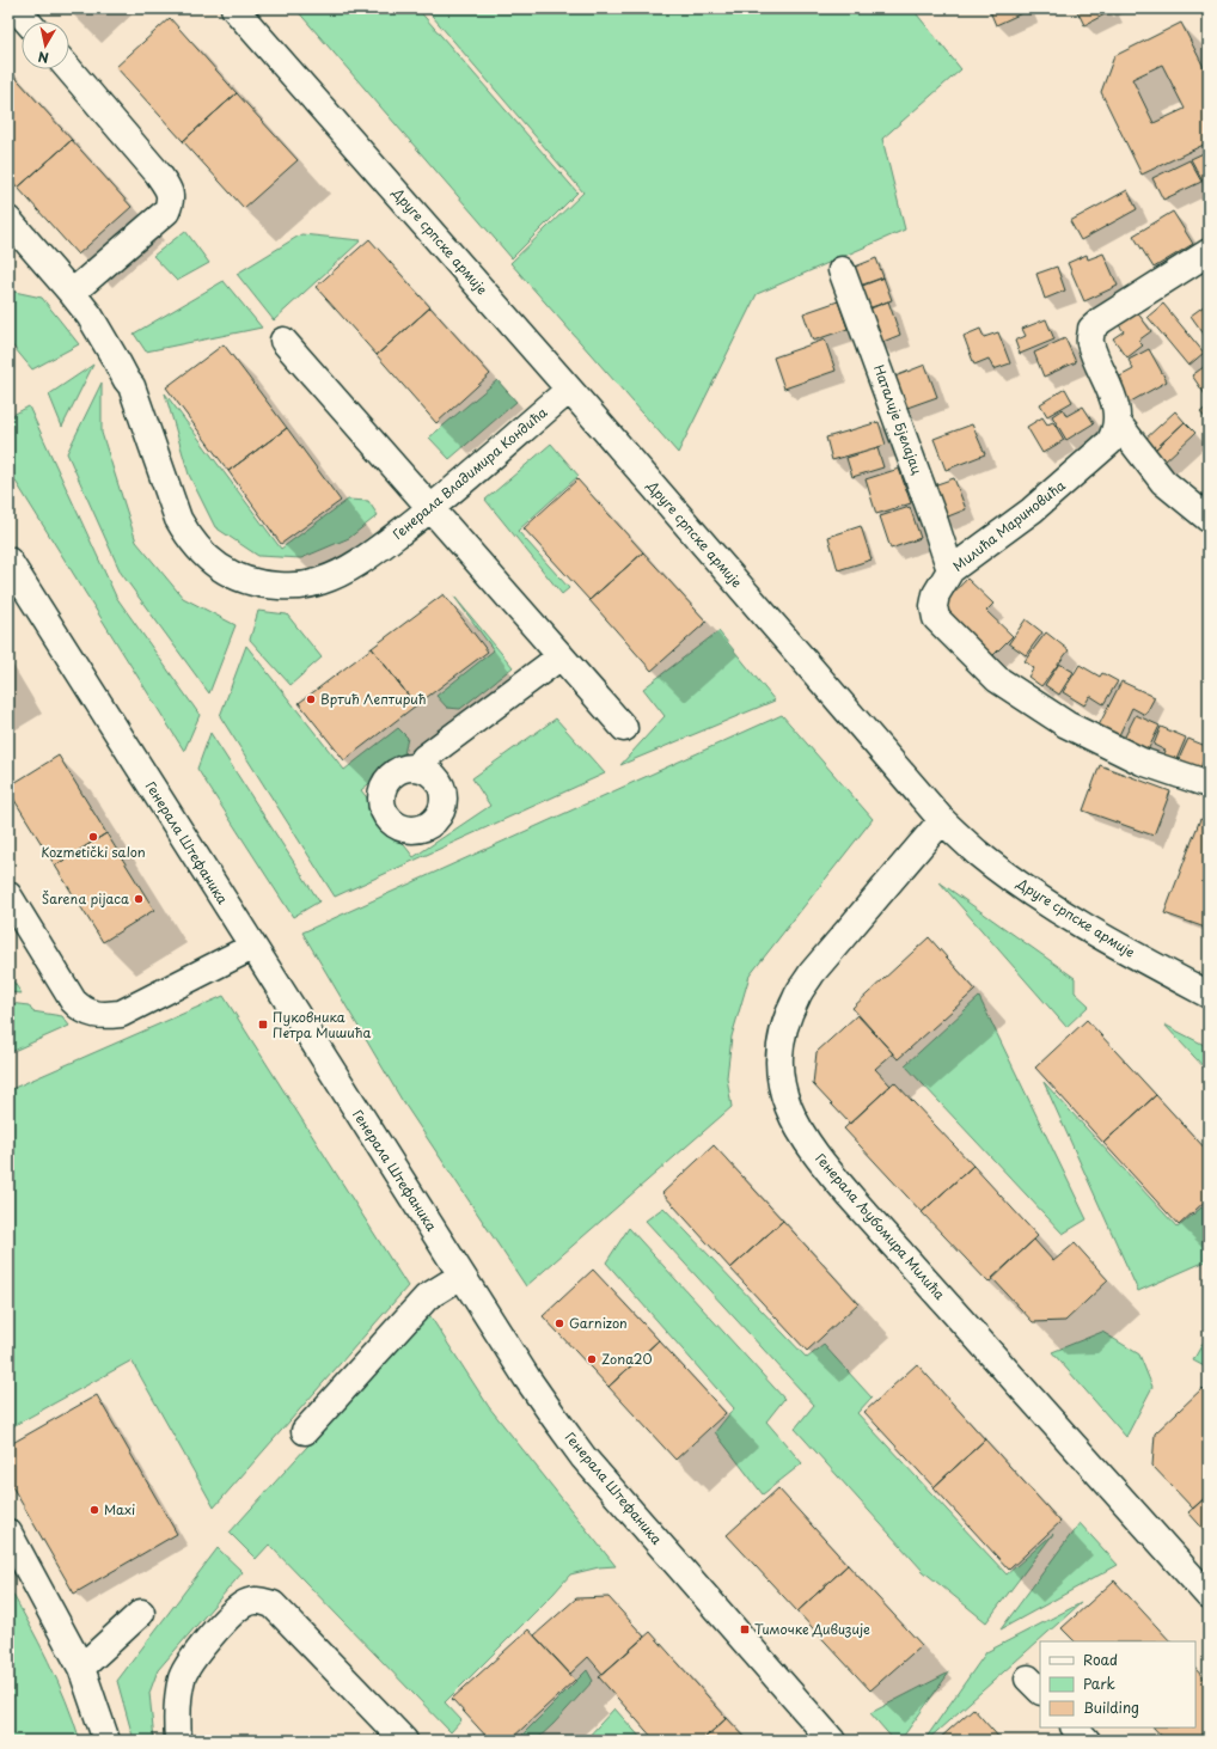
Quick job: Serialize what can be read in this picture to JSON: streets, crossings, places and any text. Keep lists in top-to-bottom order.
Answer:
{
  "streets": {
    "street": [
      "Друге српске армије",
      "Наталије Бјелајац",
      "Генерала Владимира Кондића",
      "Милића Мариновића",
      "Генерала Штефаника",
      "Генерала Љубомира Милића"
    ]
  },
  "crossings": [
    ["Друге српске армије", "Генерала Владимира Кондића"],
    ["Друге српске армије", "Генерала Љубомира Милића"],
    ["Наталије Бјелајац", "Милића Мариновића"]
  ],
  "places": {
    "other": [
      "Вртић Лептирић",
      "Kozmetički salon",
      "Šarena pijaca",
      "Garnizon",
      "Zona20",
      "Maxi"
    ],
    "transit": ["Пуковника Петра Мишића", "Тимочке Дивизије"]
  },
  "legend": ["Road", "Park", "Building"],
  "north": "bottom"
}
